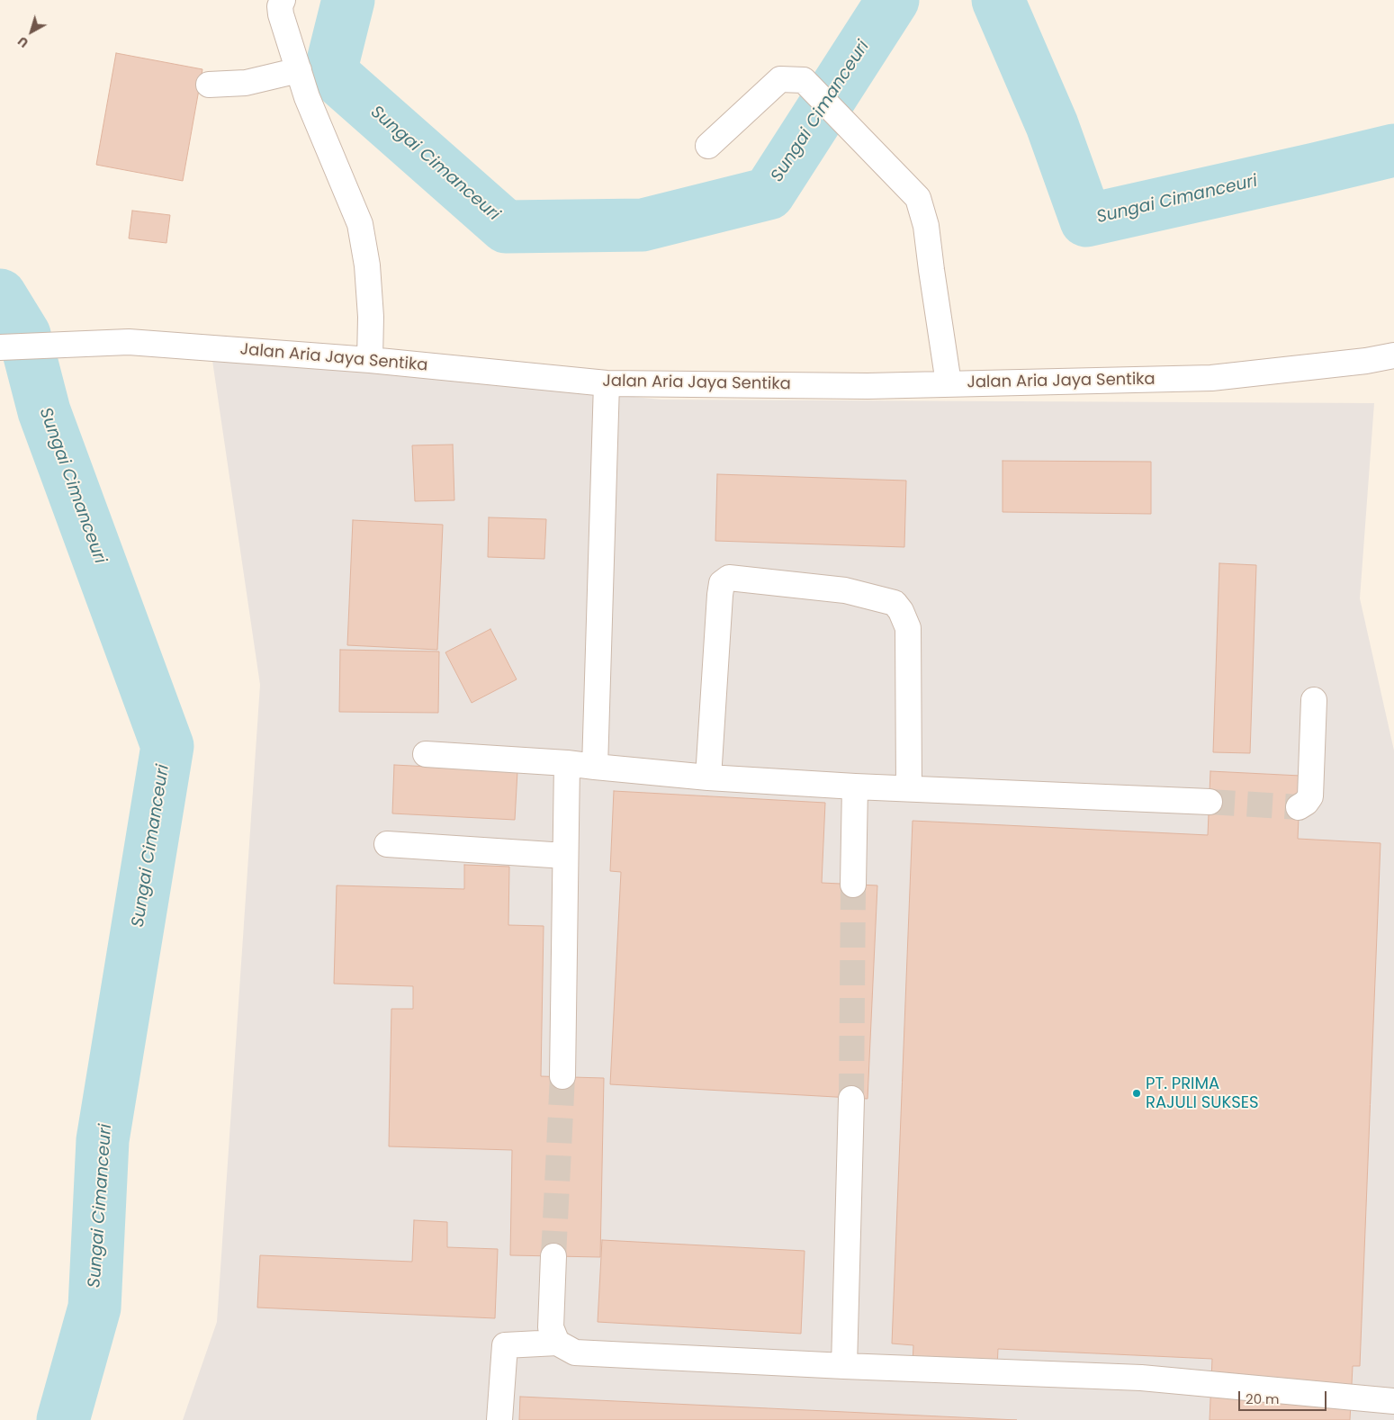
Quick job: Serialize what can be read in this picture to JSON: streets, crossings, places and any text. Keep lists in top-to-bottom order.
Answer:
{
  "streets": {
    "street": ["Jalan Aria Jaya Sentika"]
  },
  "water": ["Sungai Cimanceuri"],
  "places": ["PT. PRIMA RAJULI SUKSES"],
  "scale_bar": "20 m",
  "north": "bottom left"
}
